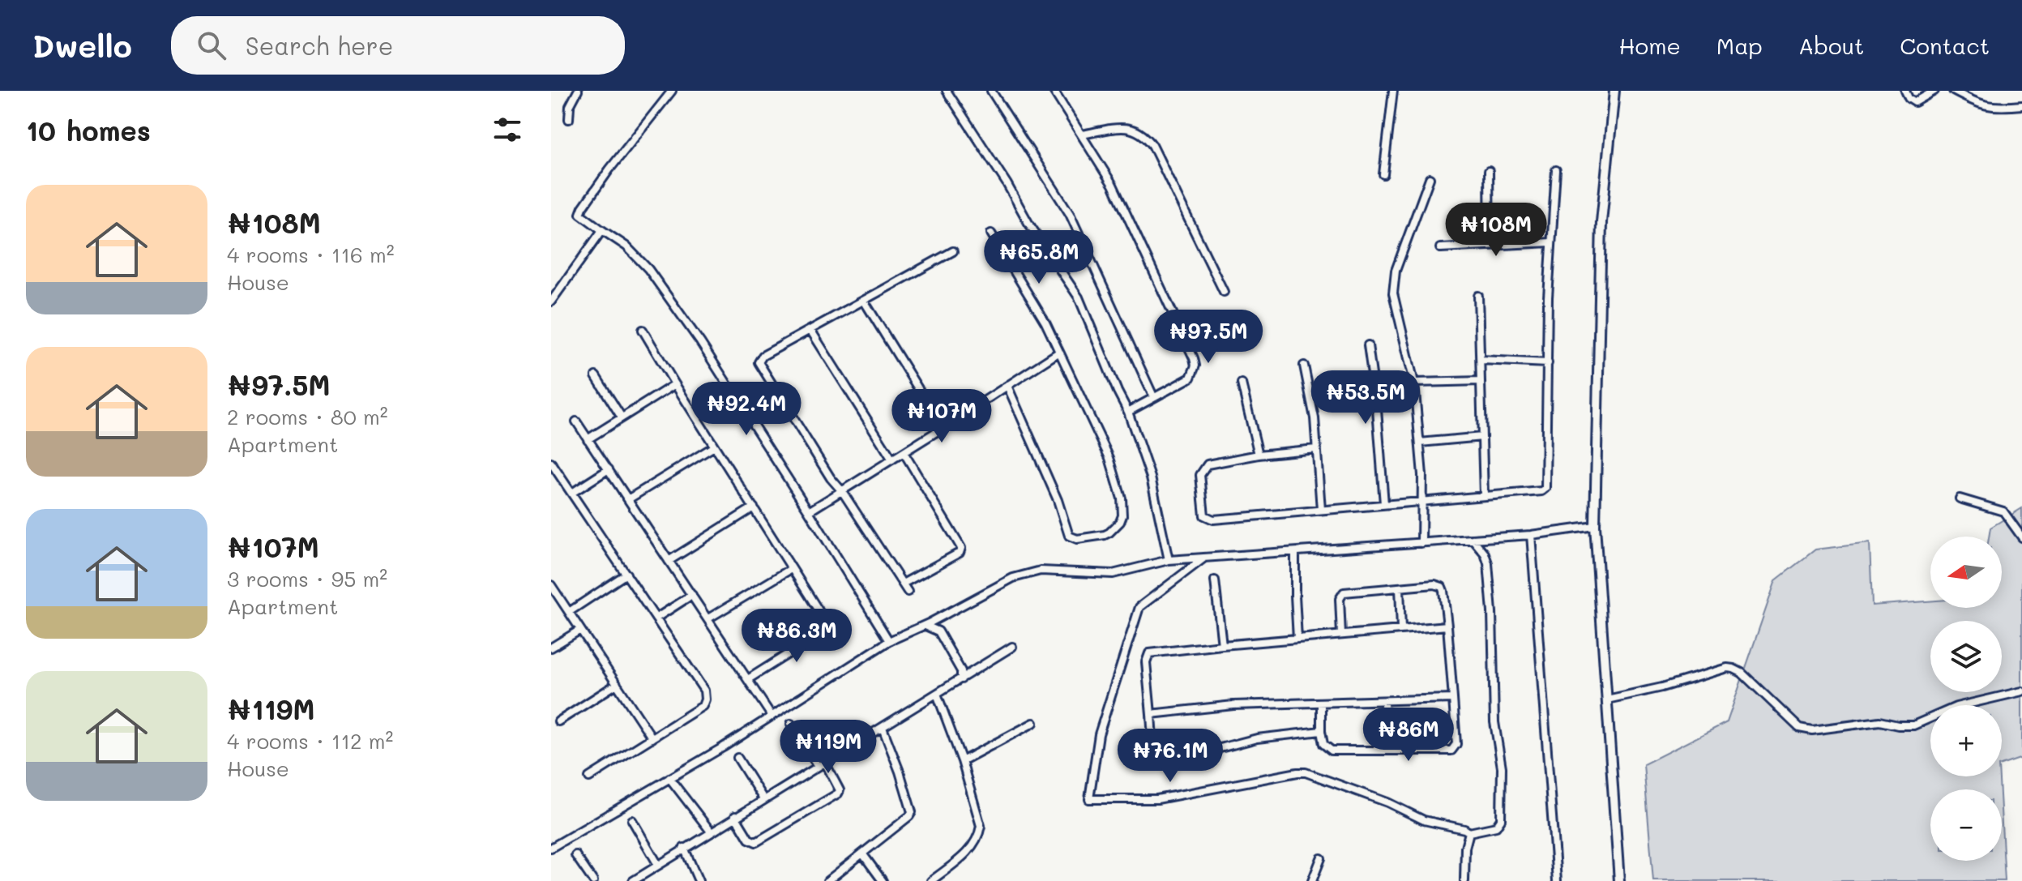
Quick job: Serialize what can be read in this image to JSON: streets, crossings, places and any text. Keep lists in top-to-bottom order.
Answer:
{
  "north": "left",
  "page": {
    "header": "Dwello",
    "search": "Search here",
    "nav": [
      "Home",
      "Map",
      "About",
      "Contact"
    ],
    "heading": "10 homes",
    "list": [
      {
        "name": "₦108M",
        "note": "4 rooms · 116 m² · House"
      },
      {
        "name": "₦97.5M",
        "note": "2 rooms · 80 m² · Apartment"
      },
      {
        "name": "₦107M",
        "note": "3 rooms · 95 m² · Apartment"
      },
      {
        "name": "₦119M",
        "note": "4 rooms · 112 m² · House"
      }
    ],
    "price": [
      "₦108M",
      "₦65.8M",
      "₦97.5M",
      "₦53.5M",
      "₦92.4M",
      "₦107M",
      "₦86.3M",
      "₦86M",
      "₦119M",
      "₦76.1M"
    ],
    "map_buttons": ["+", "−"]
  }
}
